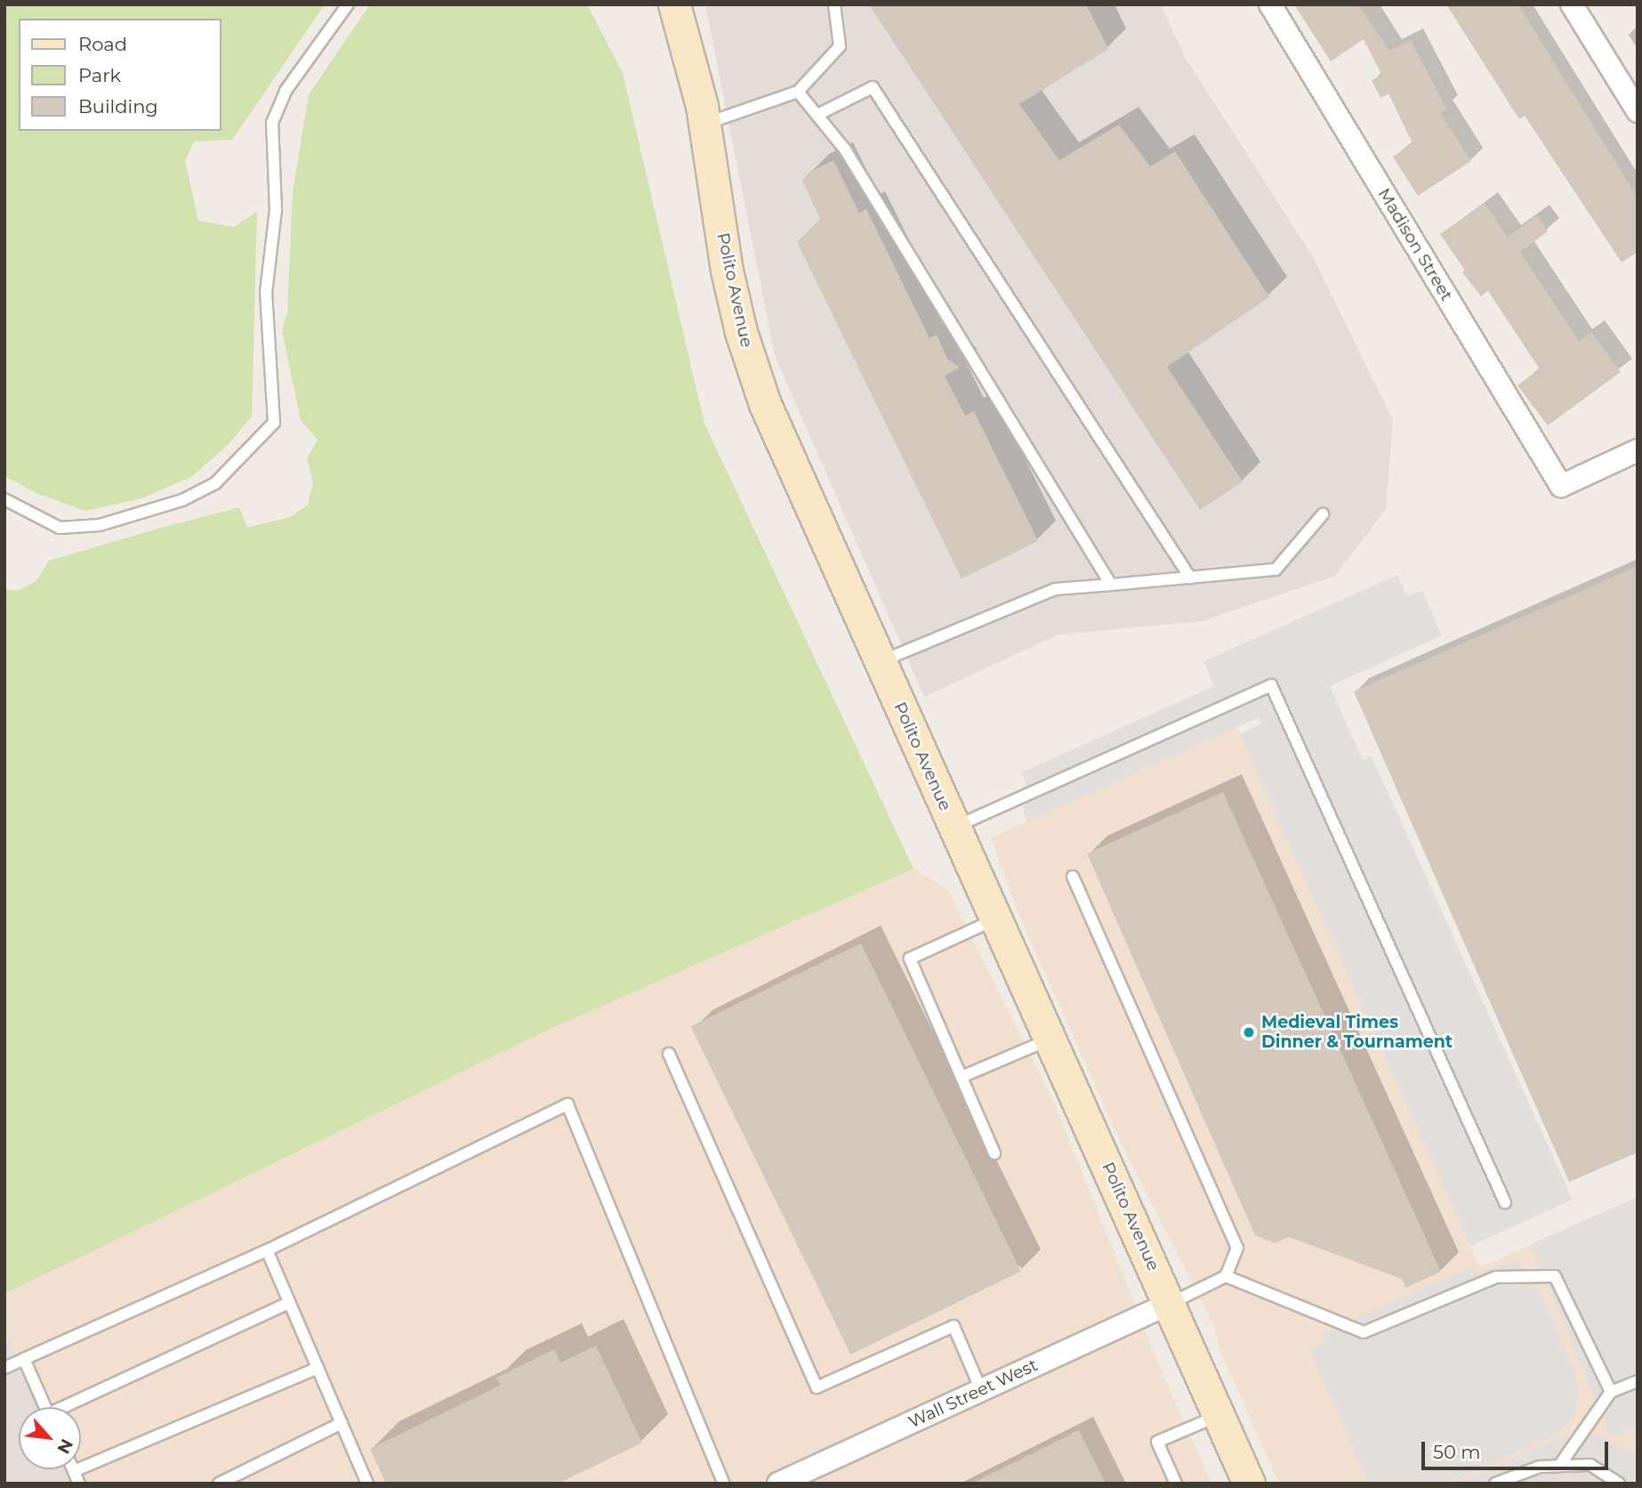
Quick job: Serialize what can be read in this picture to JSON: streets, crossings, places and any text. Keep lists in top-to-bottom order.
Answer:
{
  "streets": {
    "street": ["Madison Street", "Polito Avenue", "Wall Street West"]
  },
  "crossings": [
    ["Polito Avenue", "Wall Street West"]
  ],
  "places": ["Medieval Times Dinner & Tournament"],
  "legend": ["Road", "Park", "Building"],
  "scale_bar": "50 m",
  "north": "bottom right"
}
